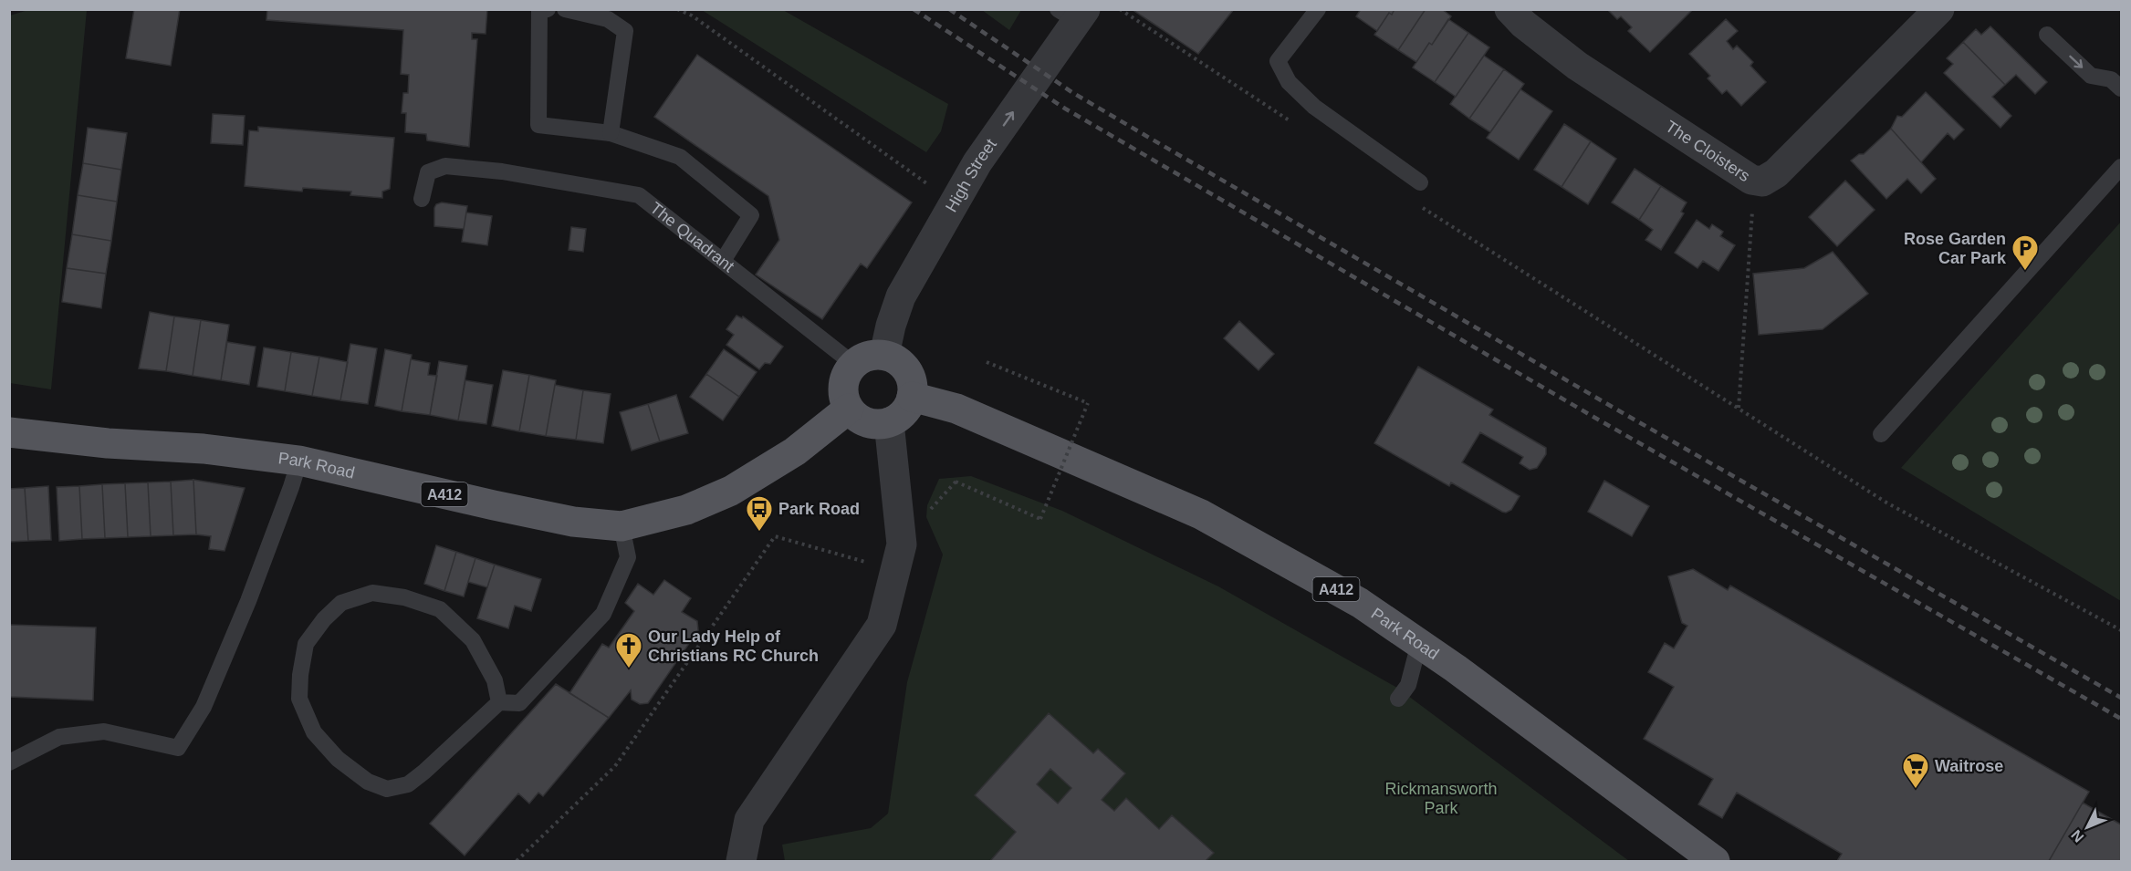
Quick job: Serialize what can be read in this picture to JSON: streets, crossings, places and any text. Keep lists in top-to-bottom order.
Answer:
{
  "streets": {
    "main road": ["Park Road", "A412"],
    "street": ["The Cloisters", "High Street"],
    "lane": ["The Quadrant"]
  },
  "crossings": [
    ["High Street", "The Quadrant"],
    ["High Street", "Park Road"],
    ["The Quadrant", "Park Road"]
  ],
  "one_way": ["High Street"],
  "parks": ["Rickmansworth Park"],
  "places": {
    "parking": ["Rose Garden Car Park"],
    "bus stop": ["Park Road"],
    "church": ["Our Lady Help of Christians RC Church"],
    "supermarket": ["Waitrose"]
  },
  "north": "bottom left"
}
